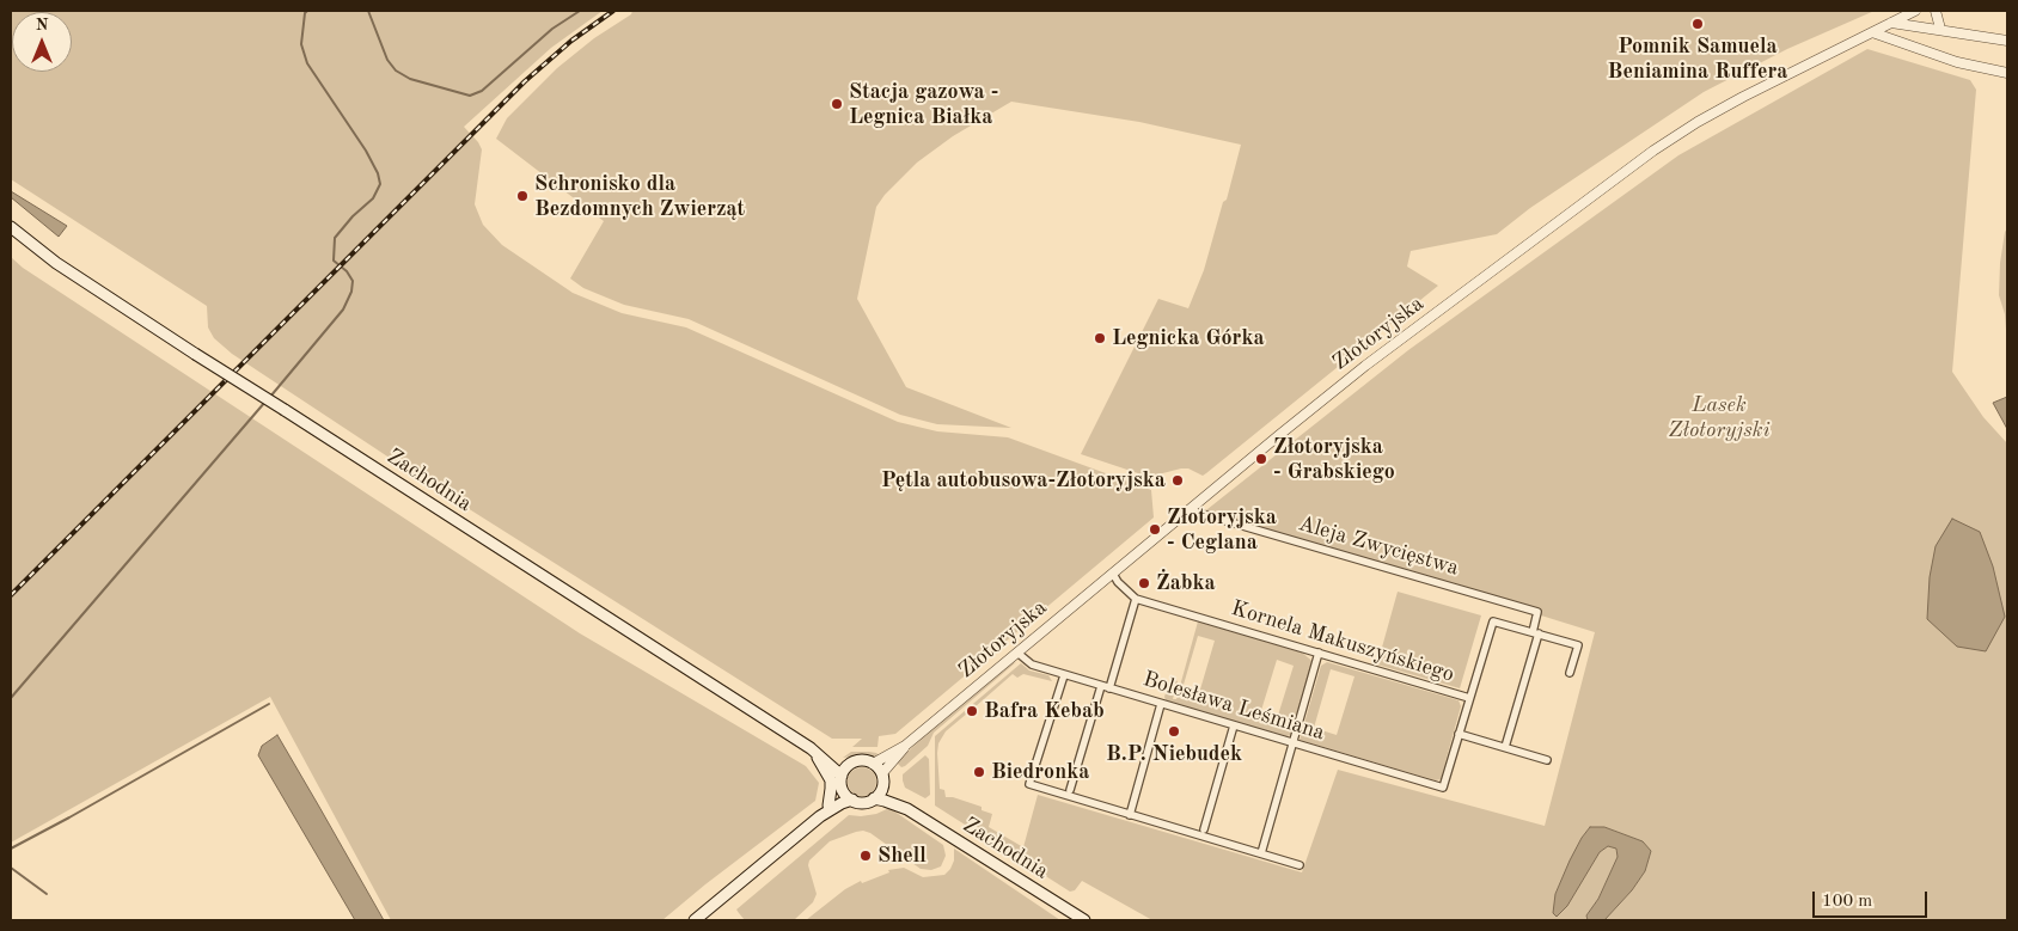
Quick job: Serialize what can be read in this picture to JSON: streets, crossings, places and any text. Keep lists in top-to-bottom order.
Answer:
{
  "streets": {
    "main road": ["Zachodnia"],
    "street": [
      "Złotoryjska",
      "Aleja Zwycięstwa",
      "Kornela Makuszyńskiego",
      "Bolesława Leśmiana"
    ]
  },
  "crossings": [
    ["Złotoryjska", "Zachodnia"],
    ["Złotoryjska", "Aleja Zwycięstwa"],
    ["Złotoryjska", "Kornela Makuszyńskiego"],
    ["Złotoryjska", "Bolesława Leśmiana"]
  ],
  "parks": ["Lasek Złotoryjski"],
  "places": [
    "Pomnik Samuela Beniamina Ruffera",
    "Stacja gazowa - Legnica Białka",
    "Schronisko dla Bezdomnych Zwierząt",
    "Legnicka Górka",
    "Złotoryjska - Grabskiego",
    "Pętla autobusowa-Złotoryjska",
    "Złotoryjska - Ceglana",
    "Żabka",
    "Bafra Kebab",
    "B.P. Niebudek",
    "Biedronka",
    "Shell"
  ],
  "scale_bar": "100 m",
  "north": "top"
}
